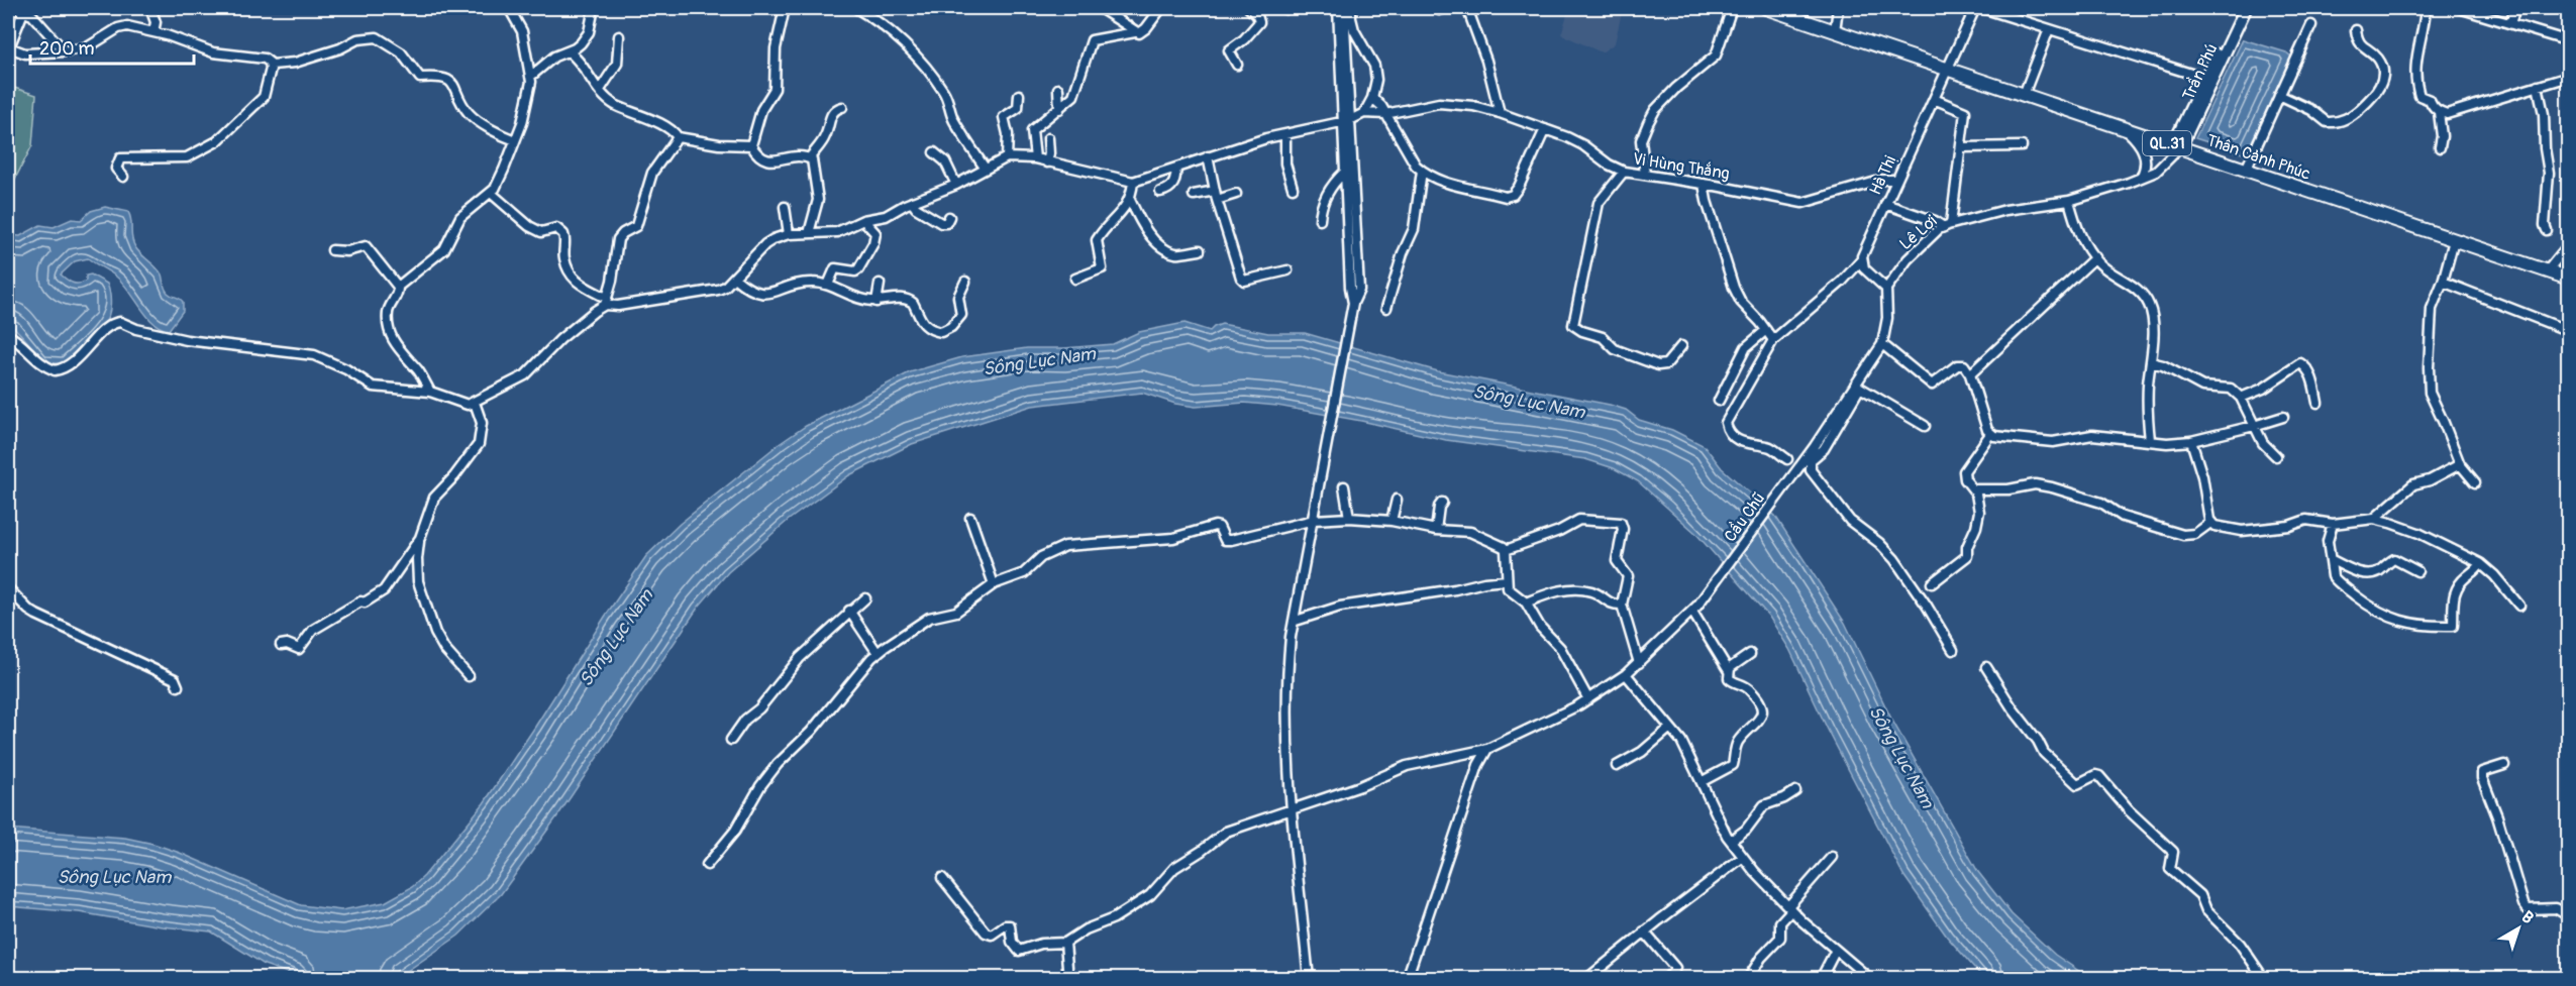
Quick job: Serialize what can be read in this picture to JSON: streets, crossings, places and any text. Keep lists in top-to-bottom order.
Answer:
{
  "streets": {
    "highway": ["QL.31", "Thân Cảnh Phúc"],
    "main road": ["Trần Phú"],
    "street": [
      "Vi Hùng Thắng",
      "Hà Thị",
      "Lê Lợi",
      "Cầu Chũ"
    ]
  },
  "crossings": [
    ["Trần Phú", "Thân Cảnh Phúc"],
    ["Thân Cảnh Phúc", "Hà Thị"],
    ["Thân Cảnh Phúc", "Lê Lợi"],
    ["Vi Hùng Thắng", "Hà Thị"]
  ],
  "water": ["Sông Lục Nam"],
  "scale_bar": "200 m",
  "north": "top right"
}
